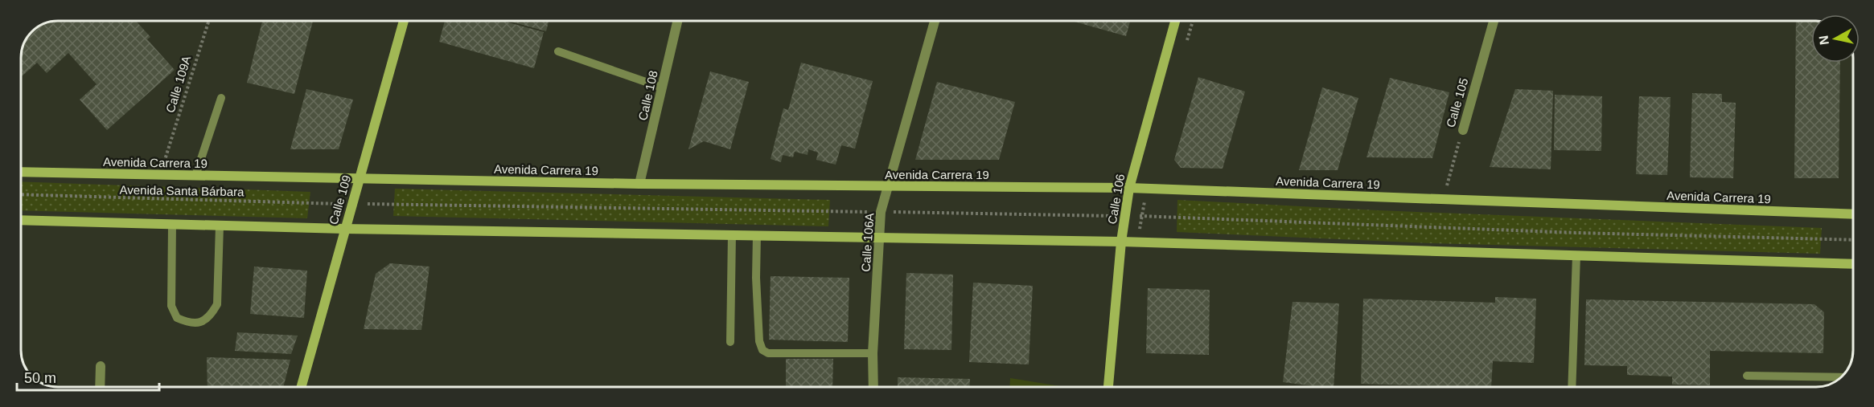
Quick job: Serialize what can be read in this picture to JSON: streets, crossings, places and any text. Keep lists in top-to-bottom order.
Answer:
{
  "streets": {
    "main road": ["Avenida Carrera 19", "Calle 106", "Calle 109"],
    "street": ["Calle 108", "Calle 105", "Calle 106A"],
    "path": ["Calle 109A", "Avenida Santa Bárbara"]
  },
  "crossings": [
    ["Calle 108", "Avenida Carrera 19"],
    ["Calle 105", "Avenida Carrera 19"],
    ["Avenida Carrera 19", "Calle 106"],
    ["Avenida Carrera 19", "Calle 109"],
    ["Avenida Carrera 19", "Calle 106A"],
    ["Avenida Santa Bárbara", "Calle 106"],
    ["Avenida Santa Bárbara", "Calle 109"],
    ["Avenida Santa Bárbara", "Calle 106A"]
  ],
  "scale_bar": "50 m",
  "north": "left"
}
